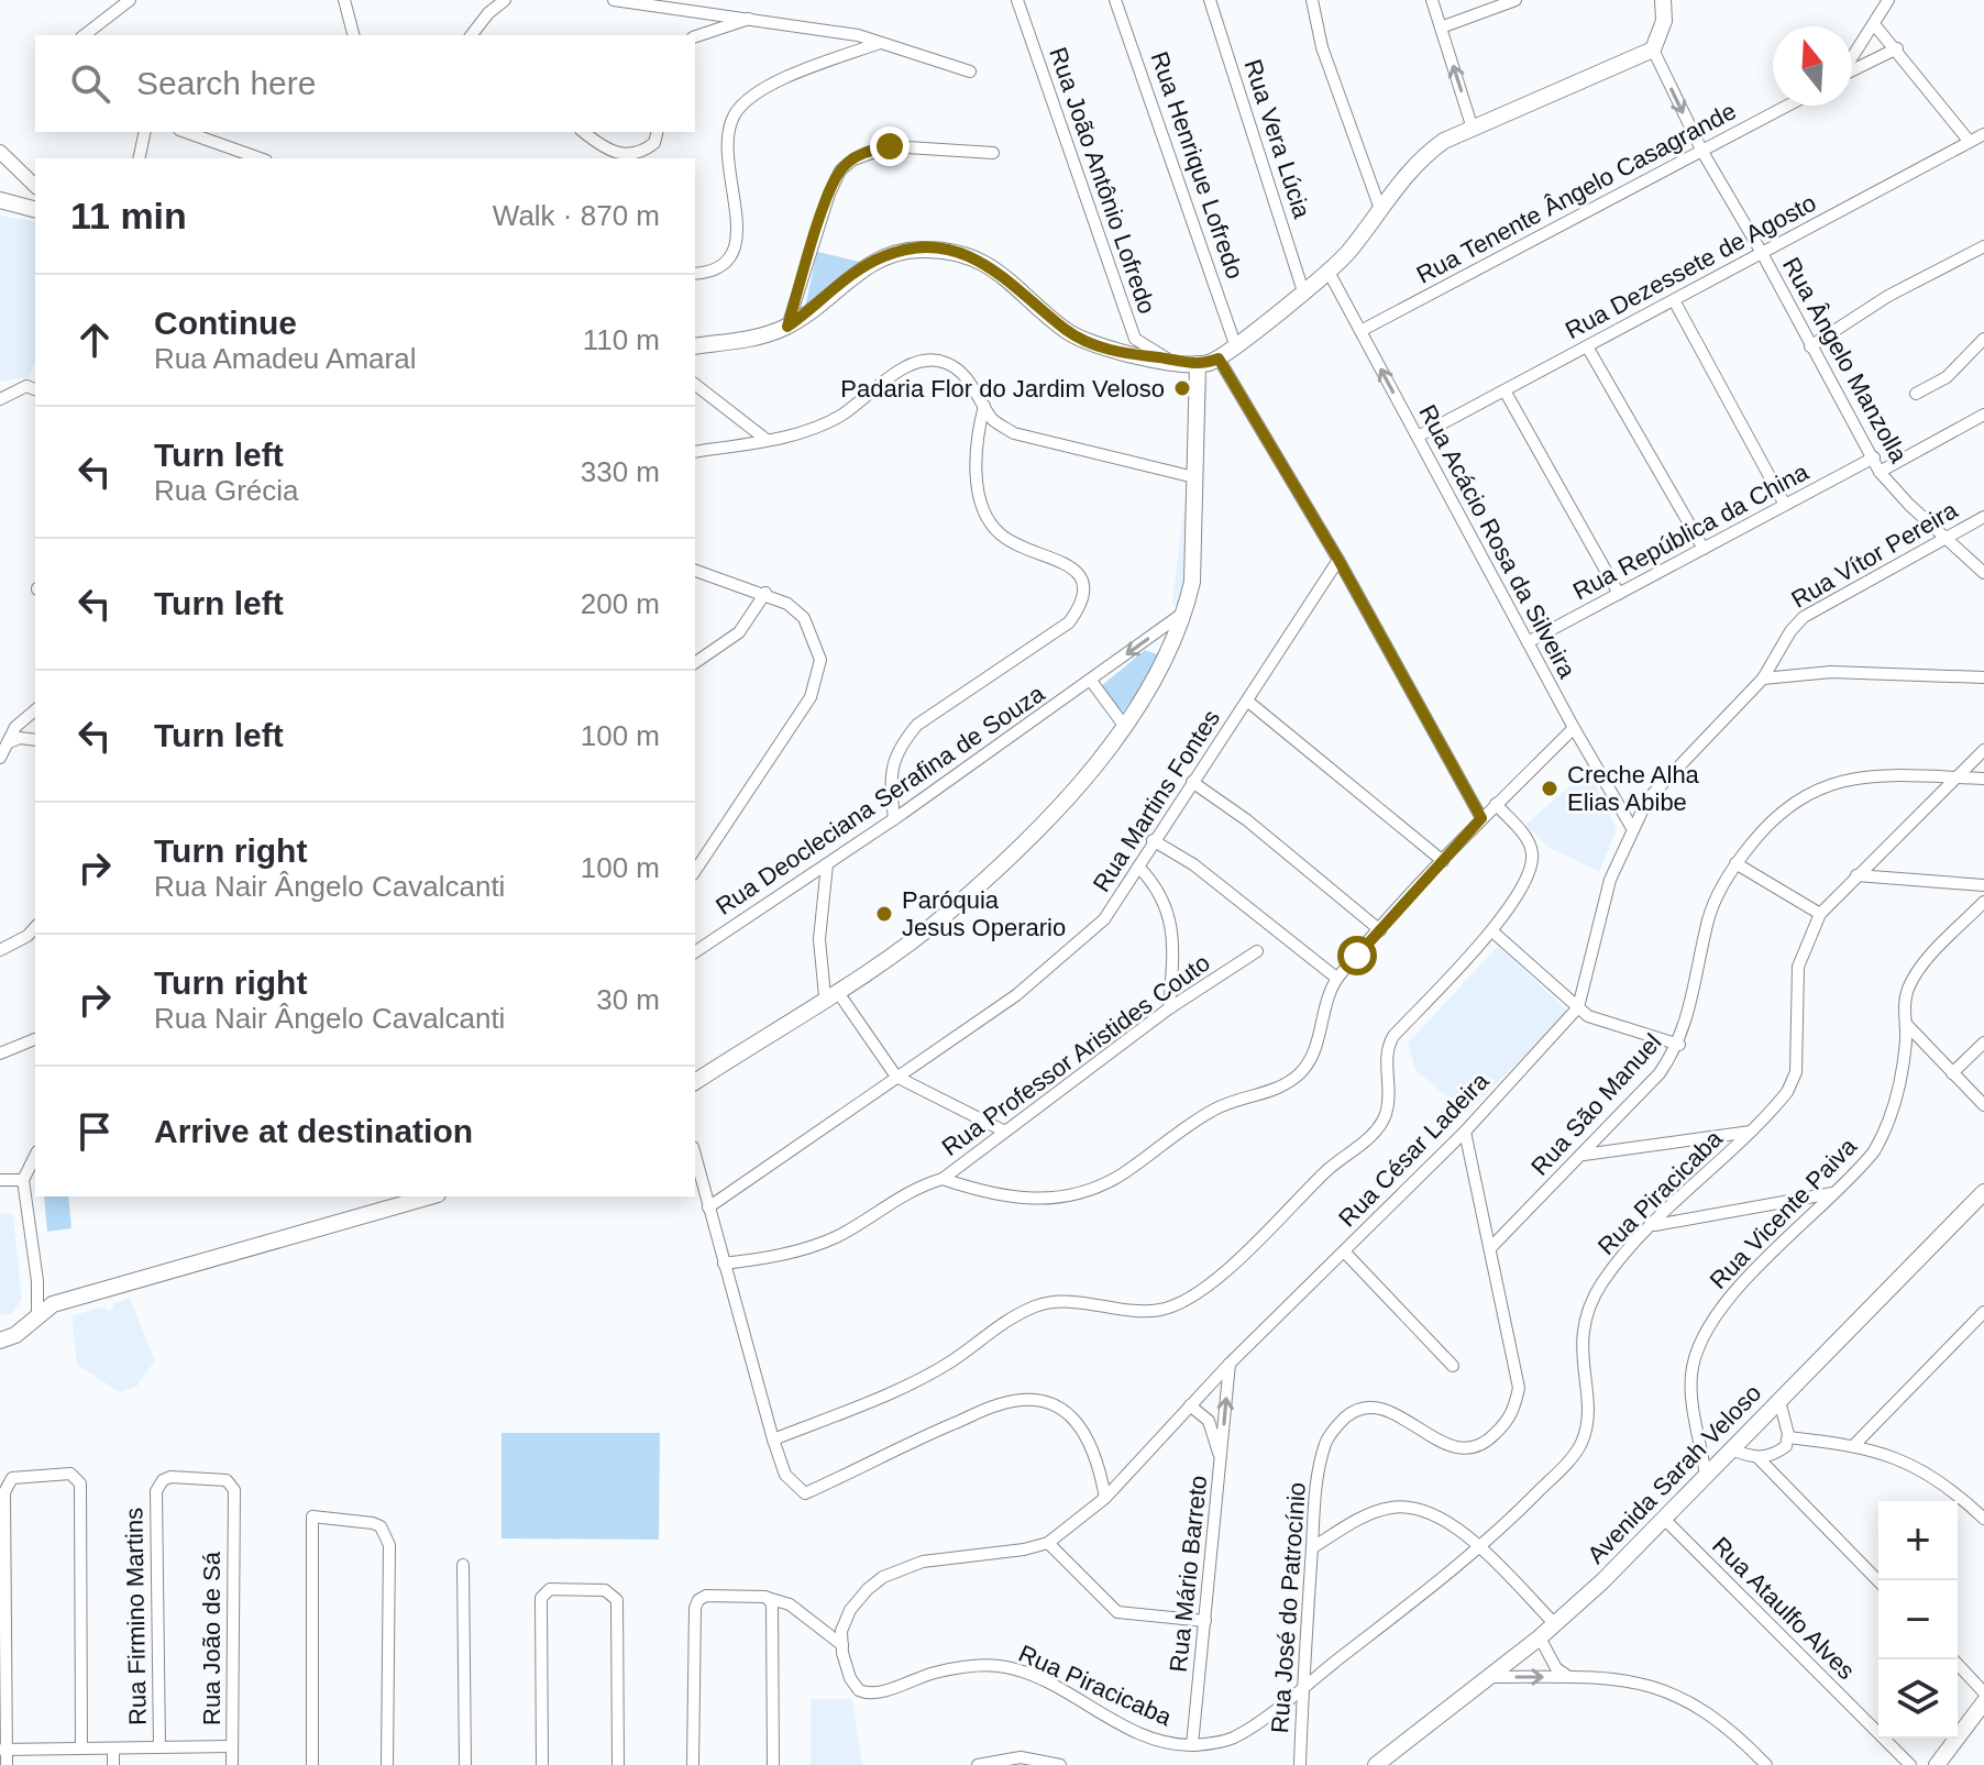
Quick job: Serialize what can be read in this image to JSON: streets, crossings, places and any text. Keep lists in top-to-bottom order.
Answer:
{
  "streets": {
    "main road": ["Avenida Sarah Veloso"],
    "street": [
      "Rua Vera Lúcia",
      "Rua Henrique Lofredo",
      "Rua João Antônio Lofredo",
      "Rua Tenente Ângelo Casagrande",
      "Rua Dezessete de Agosto",
      "Rua Ângelo Manzolla",
      "Rua República da China",
      "Rua Acácio Rosa da Silveira",
      "Rua Vítor Pereira",
      "Rua Deocleciana Serafina de Souza",
      "Rua Martins Fontes",
      "Rua Professor Aristides Couto",
      "Rua São Manuel",
      "Rua César Ladeira",
      "Rua Piracicaba",
      "Rua Vicente Paiva",
      "Rua Mário Barreto",
      "Rua José do Patrocínio",
      "Rua Ataulfo Alves",
      "Rua Firmino Martins",
      "Rua João de Sá"
    ]
  },
  "crossings": [
    ["Rua Tenente Ângelo Casagrande", "Rua Ângelo Manzolla"],
    ["Rua Tenente Ângelo Casagrande", "Rua Acácio Rosa da Silveira"],
    ["Rua Dezessete de Agosto", "Rua Ângelo Manzolla"],
    ["Rua Dezessete de Agosto", "Rua Acácio Rosa da Silveira"],
    ["Rua Ângelo Manzolla", "Rua República da China"],
    ["Rua Ângelo Manzolla", "Rua Vítor Pereira"],
    ["Rua República da China", "Rua Acácio Rosa da Silveira"],
    ["Rua Acácio Rosa da Silveira", "Rua César Ladeira"],
    ["Rua Vítor Pereira", "Rua César Ladeira"],
    ["Rua São Manuel", "Rua Piracicaba"],
    ["Rua São Manuel", "Rua José do Patrocínio"],
    ["Rua César Ladeira", "Rua Piracicaba"],
    ["Rua César Ladeira", "Rua Mário Barreto"],
    ["Rua César Ladeira", "Rua José do Patrocínio"],
    ["Rua Piracicaba", "Rua Mário Barreto"],
    ["Rua Piracicaba", "Rua José do Patrocínio"],
    ["Rua Vicente Paiva", "Avenida Sarah Veloso"],
    ["Avenida Sarah Veloso", "Rua Ataulfo Alves"],
    ["Rua Firmino Martins", "Rua João de Sá"]
  ],
  "places": ["Padaria Flor do Jardim Veloso", "Creche Alha Elias Abibe", "Paróquia Jesus Operario"],
  "north": "top",
  "page": {
    "search": "Search here",
    "heading": ["11 min", "Walk · 870 m"],
    "list": [
      ["Continue", "Rua Amadeu Amaral", "110 m"],
      ["Turn left", "Rua Grécia", "330 m"],
      ["Turn left", "200 m"],
      ["Turn left", "100 m"],
      ["Turn right", "Rua Nair Ângelo Cavalcanti", "100 m"],
      ["Turn right", "Rua Nair Ângelo Cavalcanti", "30 m"],
      "Arrive at destination"
    ],
    "map_buttons": ["+", "−"]
  }
}
